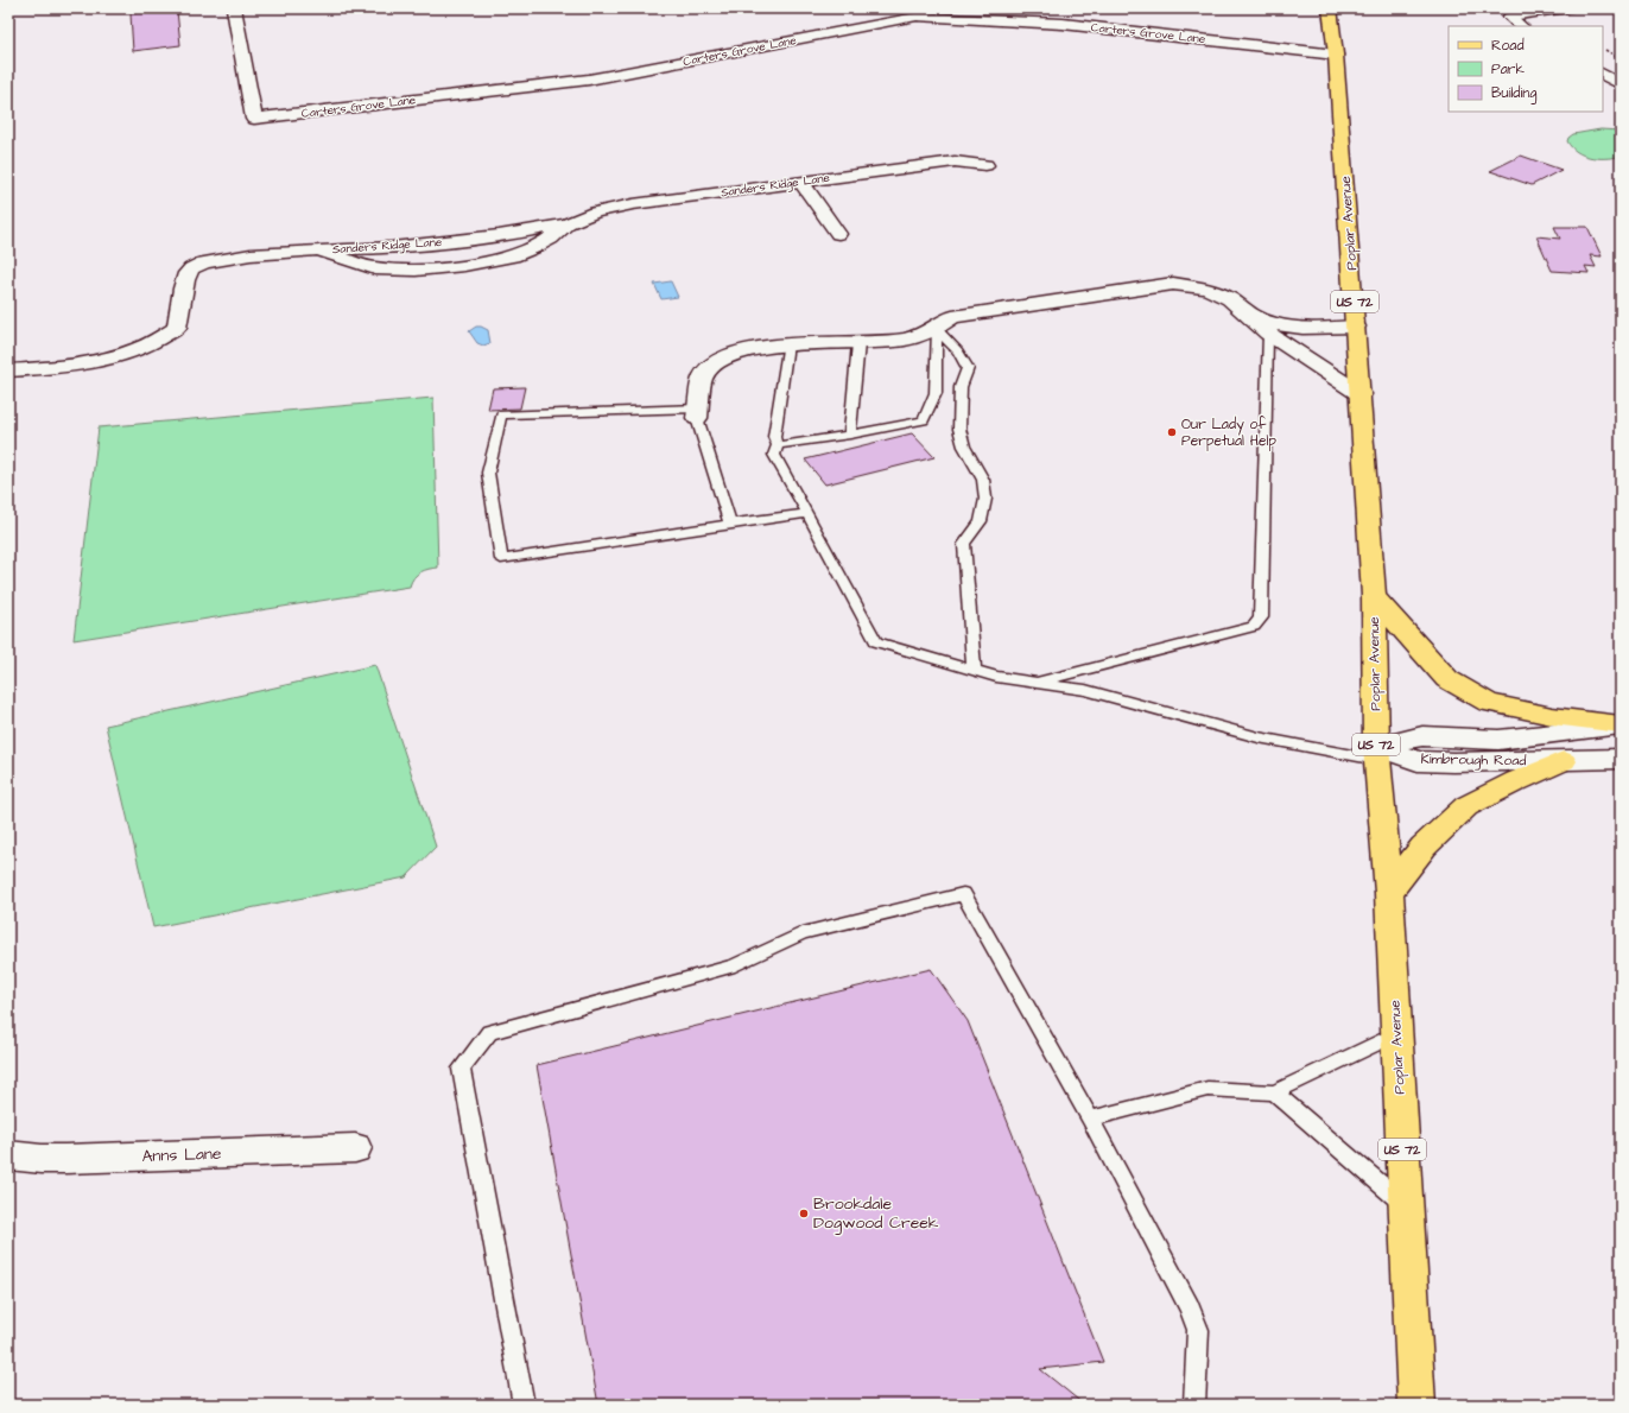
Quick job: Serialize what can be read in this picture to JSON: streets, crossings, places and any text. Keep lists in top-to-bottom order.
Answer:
{
  "streets": {
    "main road": ["Poplar Avenue", "US 72"],
    "street": [
      "Carters Grove Lane",
      "Sanders Ridge Lane",
      "Kimbrough Road",
      "Anns Lane"
    ]
  },
  "crossings": [
    ["Carters Grove Lane", "Poplar Avenue"],
    ["Poplar Avenue", "Kimbrough Road"]
  ],
  "places": ["Our Lady of Perpetual Help", "Brookdale Dogwood Creek"],
  "legend": ["Road", "Park", "Building"]
}
